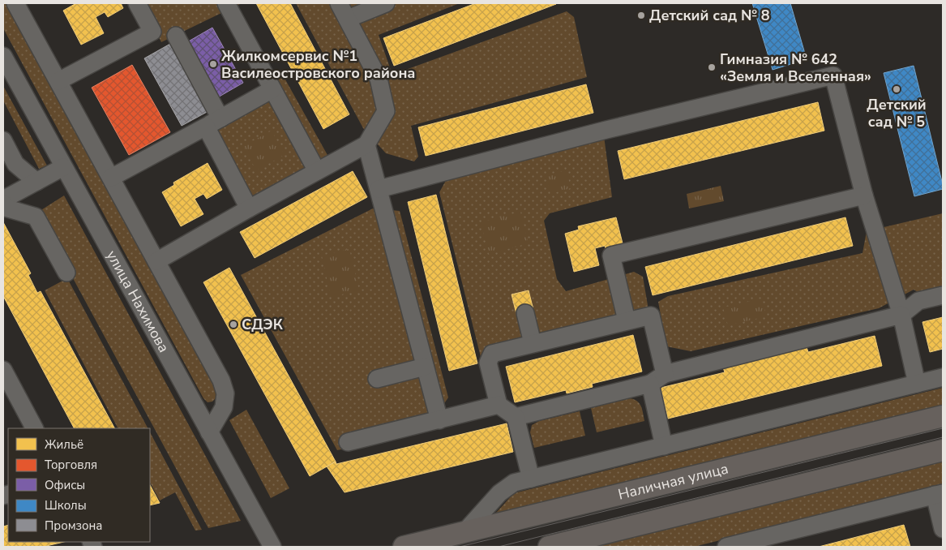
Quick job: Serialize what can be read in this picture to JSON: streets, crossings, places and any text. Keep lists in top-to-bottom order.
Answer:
{
  "streets": {
    "main road": ["Наличная улица"],
    "street": ["улица Нахимова"]
  },
  "places": [
    "Детский сад № 8",
    "Жилкомсервис №1 Василеостровского района",
    "Гимназия № 642 «Земля и Вселенная»",
    "Детский сад № 5",
    "СДЭК"
  ],
  "legend": [
    "Жильё",
    "Торговля",
    "Офисы",
    "Школы",
    "Промзона"
  ]
}
